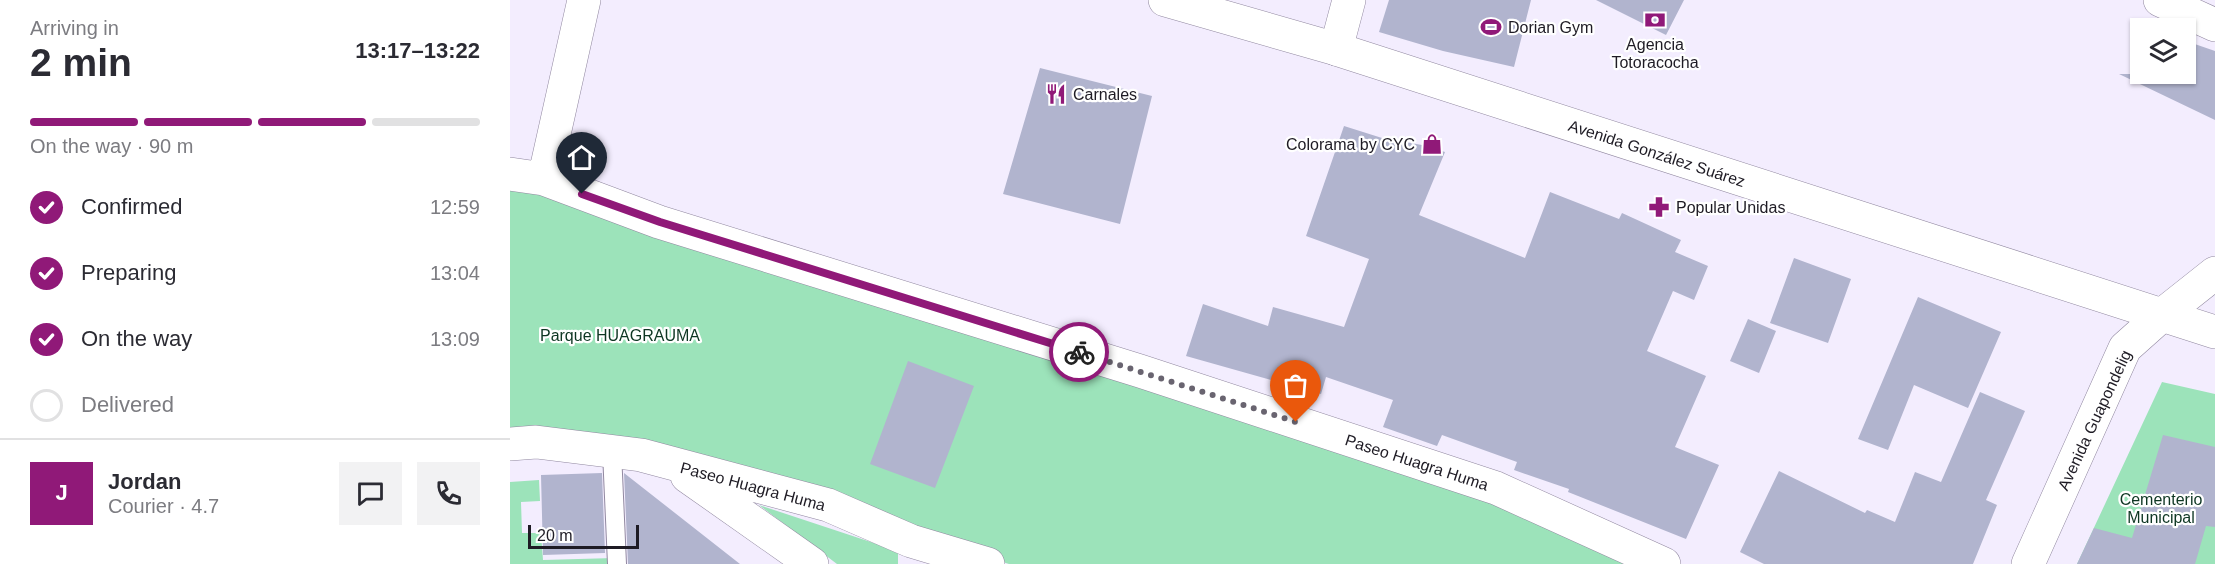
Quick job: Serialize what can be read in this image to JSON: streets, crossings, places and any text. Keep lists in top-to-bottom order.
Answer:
{
  "streets": {
    "street": ["Avenida González Suárez", "Avenida Guapondelig", "Paseo Huagra Huma"]
  },
  "crossings": [
    ["Avenida González Suárez", "Avenida Guapondelig"]
  ],
  "parks": ["Parque HUAGRAUMA", "Cementerio Municipal"],
  "places": {
    "bank": ["Agencia Totoracocha"],
    "sports": ["Dorian Gym"],
    "restaurant": ["Carnales"],
    "shop": ["Colorama by CYC"],
    "pharmacy": ["Popular Unidas"]
  },
  "scale_bar": "20 m",
  "page": {
    "heading": ["2 min", "Arriving in", "13:17–13:22"],
    "panel": ["Jordan", "Courier · 4.7"],
    "bar": "On the way · 90 m",
    "list": [
      ["Confirmed", "12:59"],
      ["Preparing", "13:04"],
      ["On the way", "13:09"],
      "Delivered"
    ],
    "round": "J",
    "scale": "20 m"
  }
}
